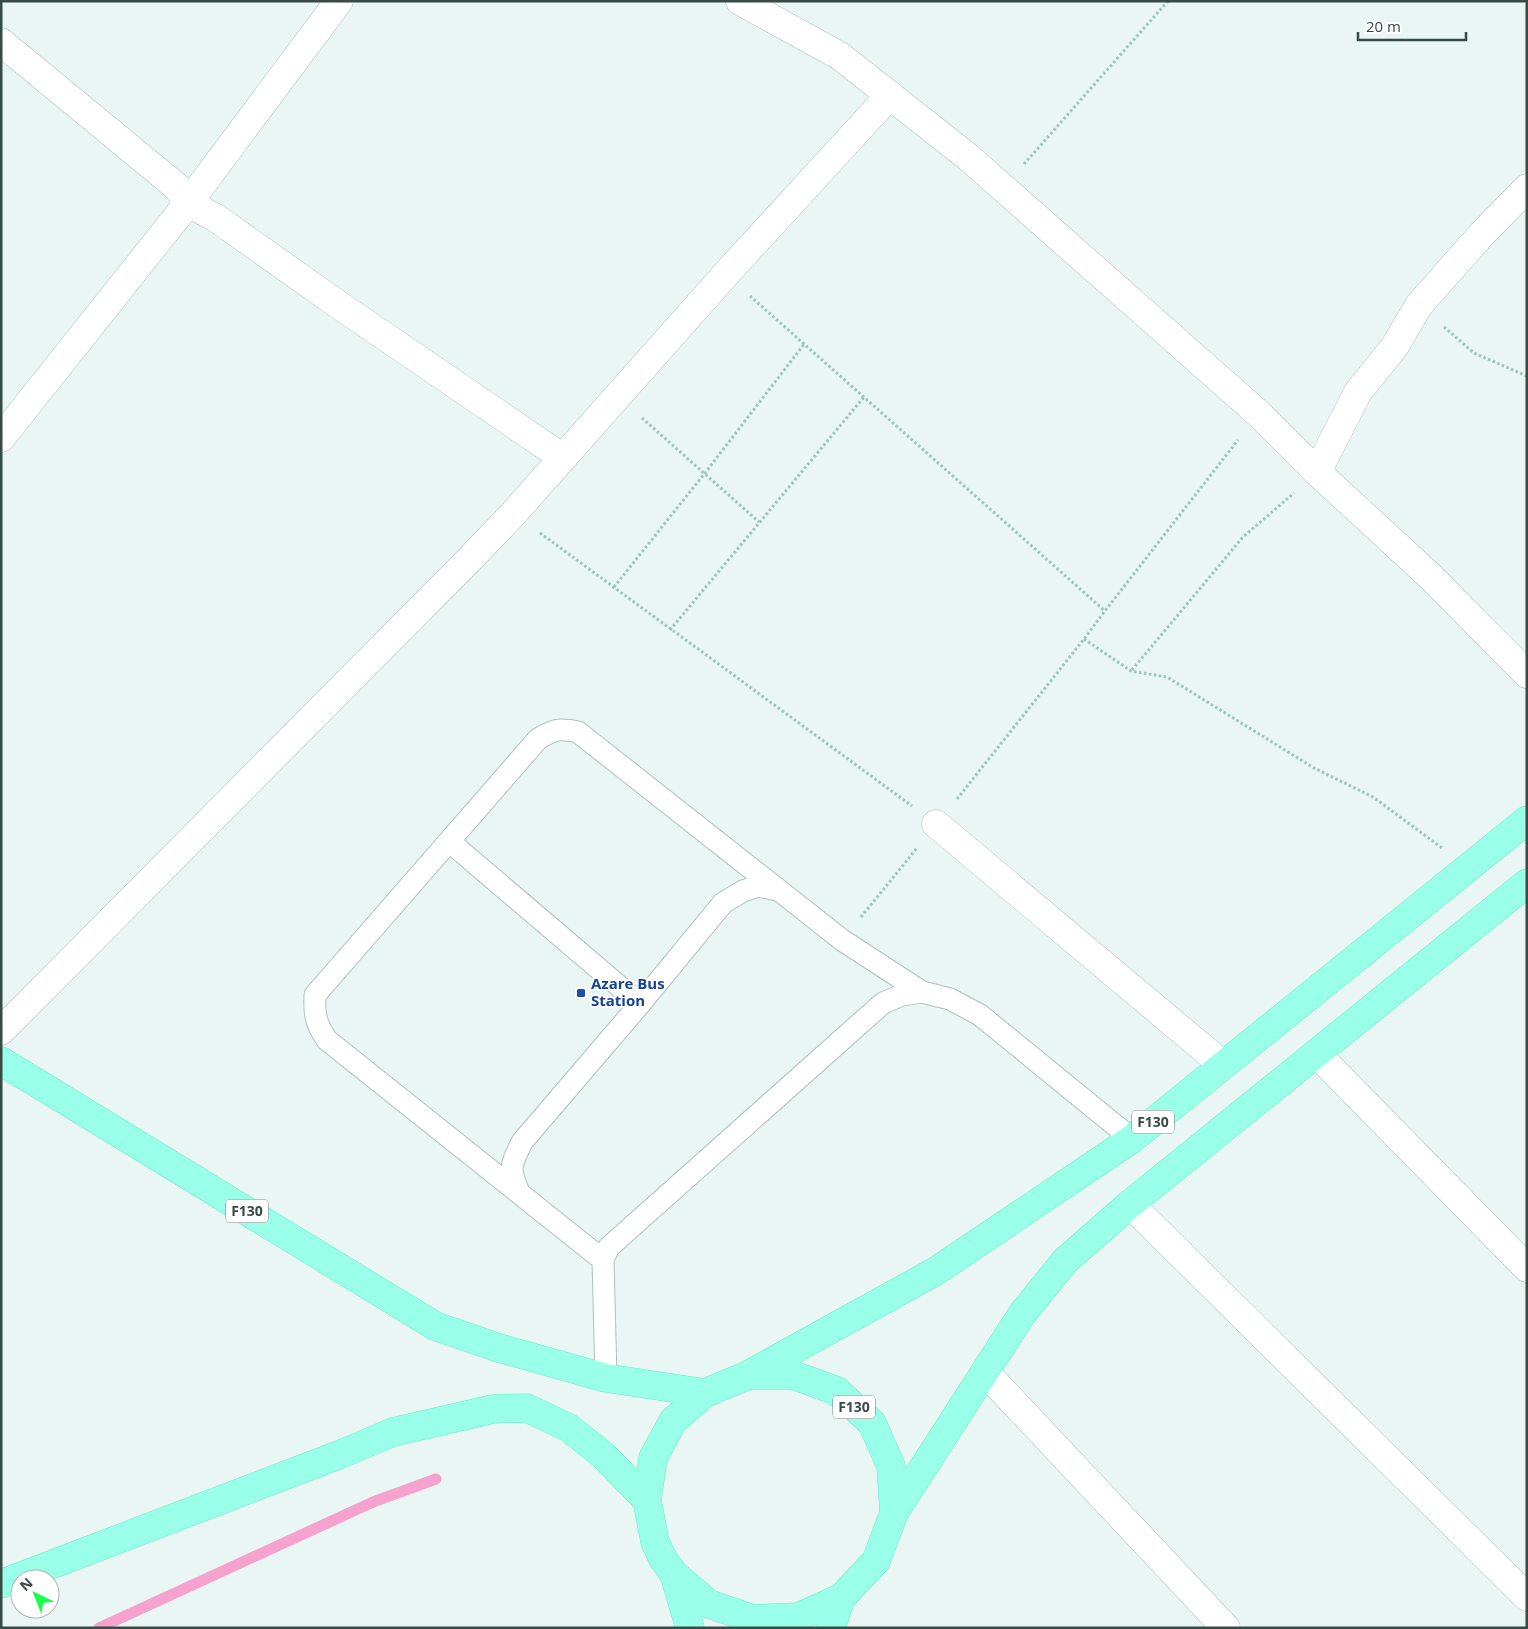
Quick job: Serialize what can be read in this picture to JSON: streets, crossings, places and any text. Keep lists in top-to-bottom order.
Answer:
{
  "streets": {
    "main road": ["F130"]
  },
  "places": {
    "transit": ["Azare Bus Station"]
  },
  "scale_bar": "20 m",
  "north": "top left"
}
